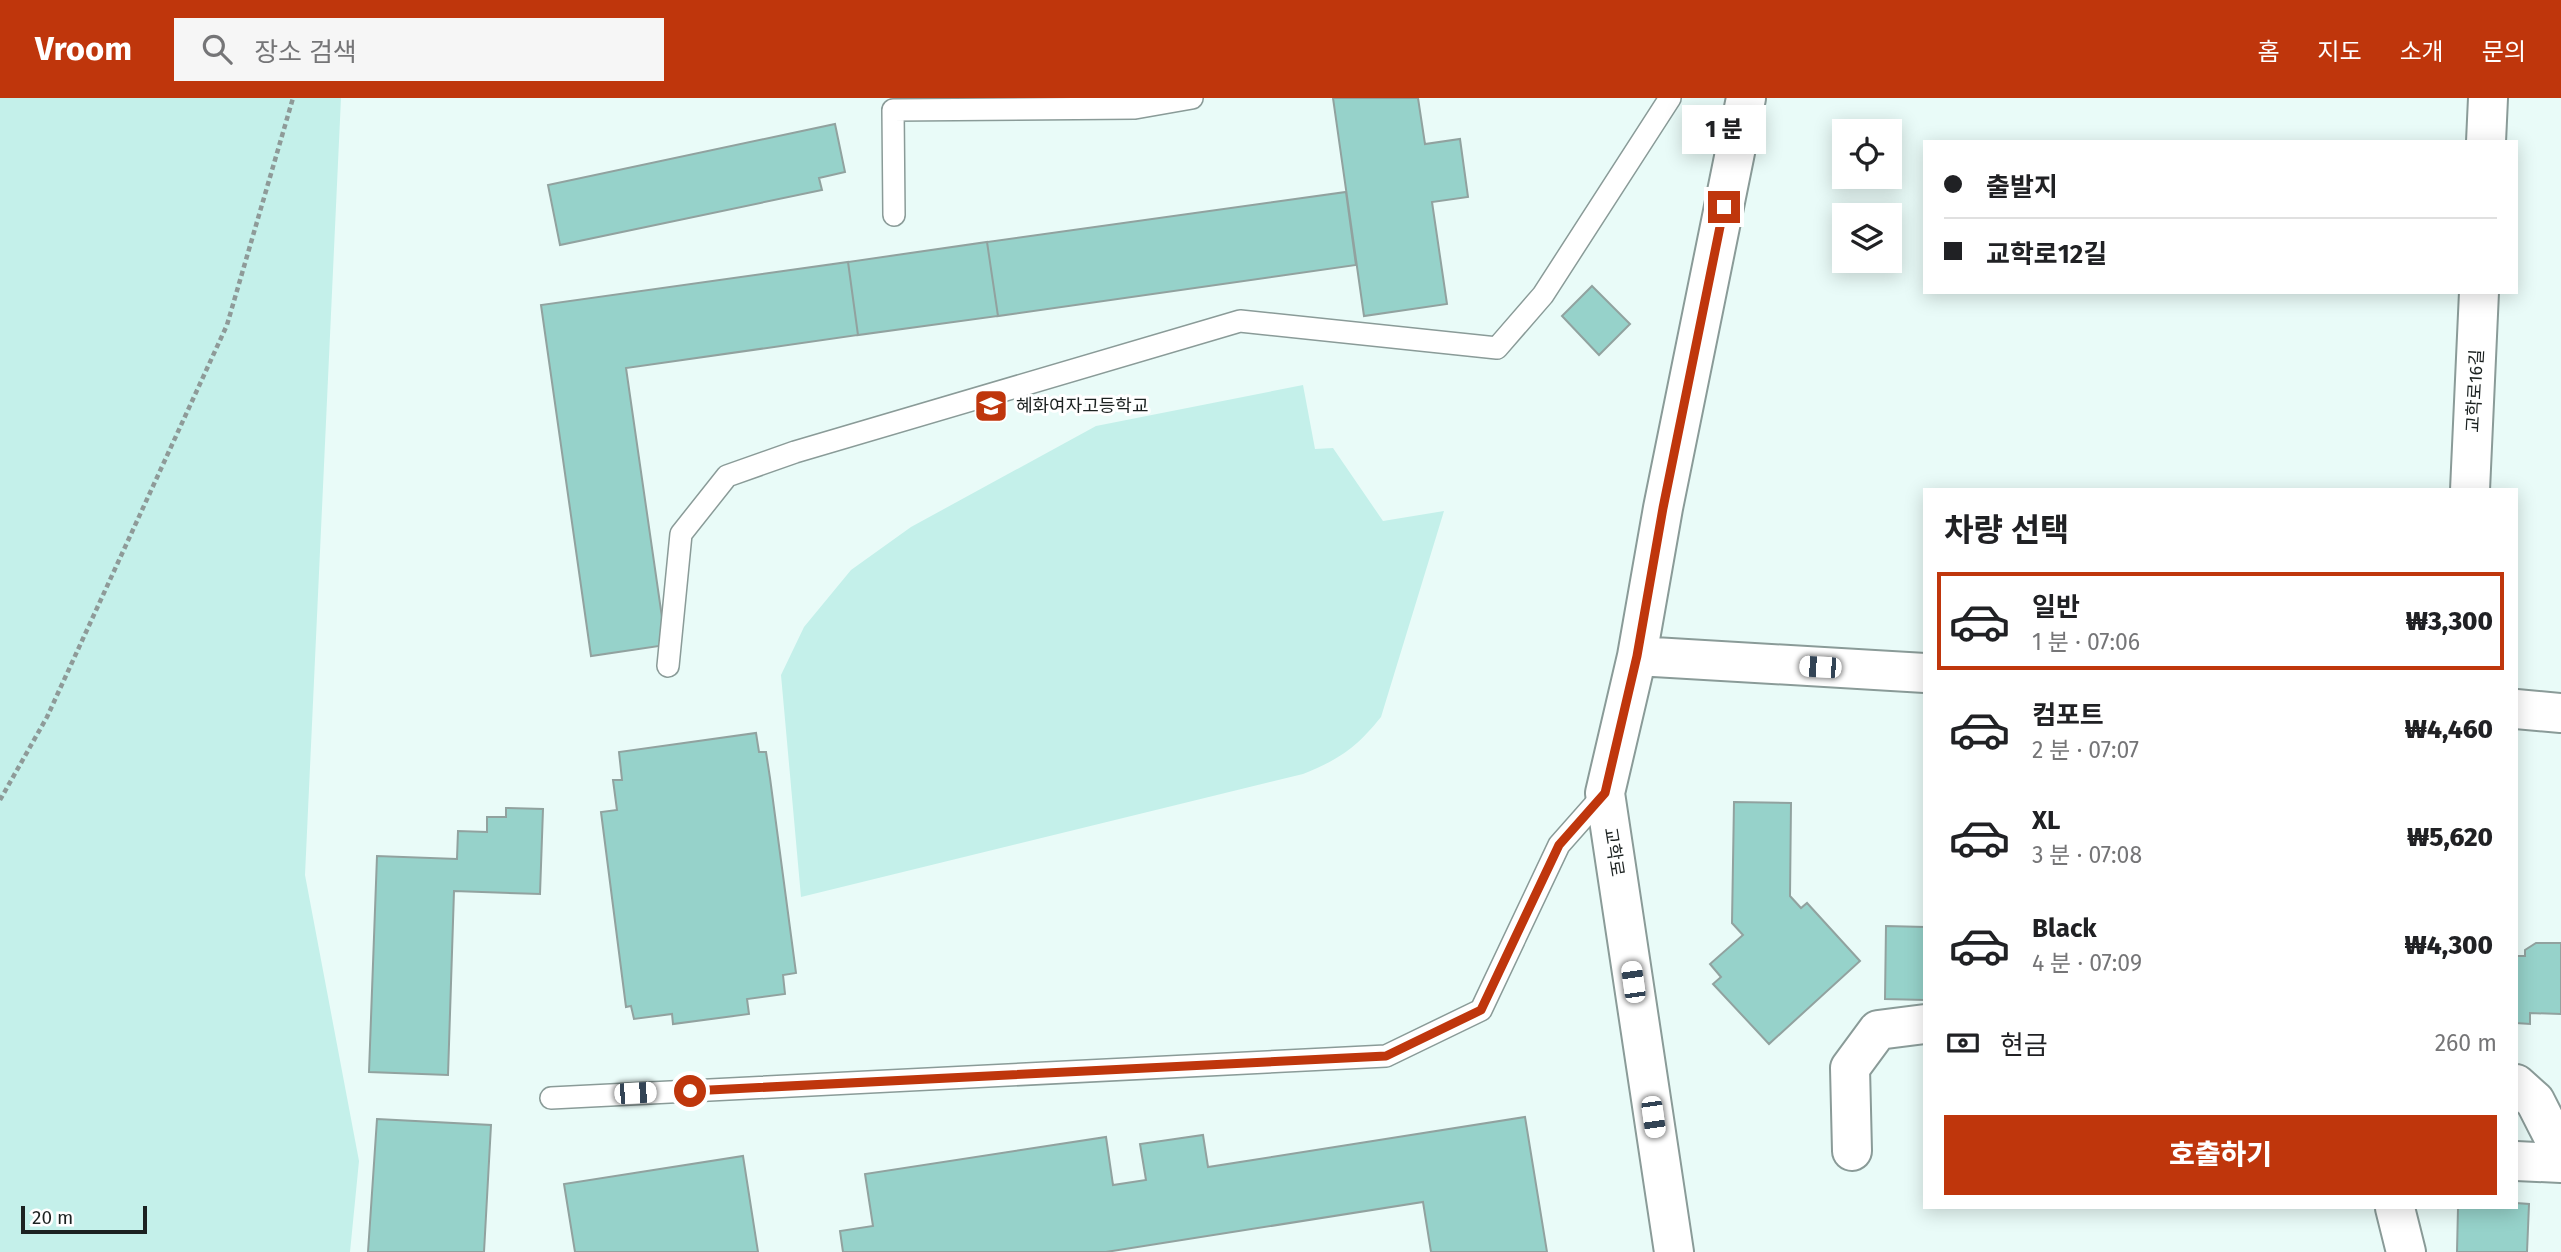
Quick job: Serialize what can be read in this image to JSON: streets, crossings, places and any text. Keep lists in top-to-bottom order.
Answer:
{
  "streets": {
    "street": ["교학로16길", "교학로"]
  },
  "places": {
    "school or university": ["혜화여자고등학교"]
  },
  "scale_bar": "20 m",
  "page": {
    "header": "Vroom",
    "search": "장소 검색",
    "nav": [
      "홈",
      "지도",
      "소개",
      "문의"
    ],
    "bubble": "1 분",
    "banner": ["출발지", "교학로12길"],
    "heading": "차량 선택",
    "list": [
      {
        "name": "일반",
        "note": "1 분 · 07:06",
        "value": "₩3,300"
      },
      {
        "name": "컴포트",
        "note": "2 분 · 07:07",
        "value": "₩4,460"
      },
      {
        "name": "XL",
        "note": "3 분 · 07:08",
        "value": "₩5,620"
      },
      {
        "name": "Black",
        "note": "4 분 · 07:09",
        "value": "₩4,300"
      }
    ],
    "pay": ["현금", "260 m"],
    "buttons": "호출하기",
    "scale": "20 m"
  }
}
